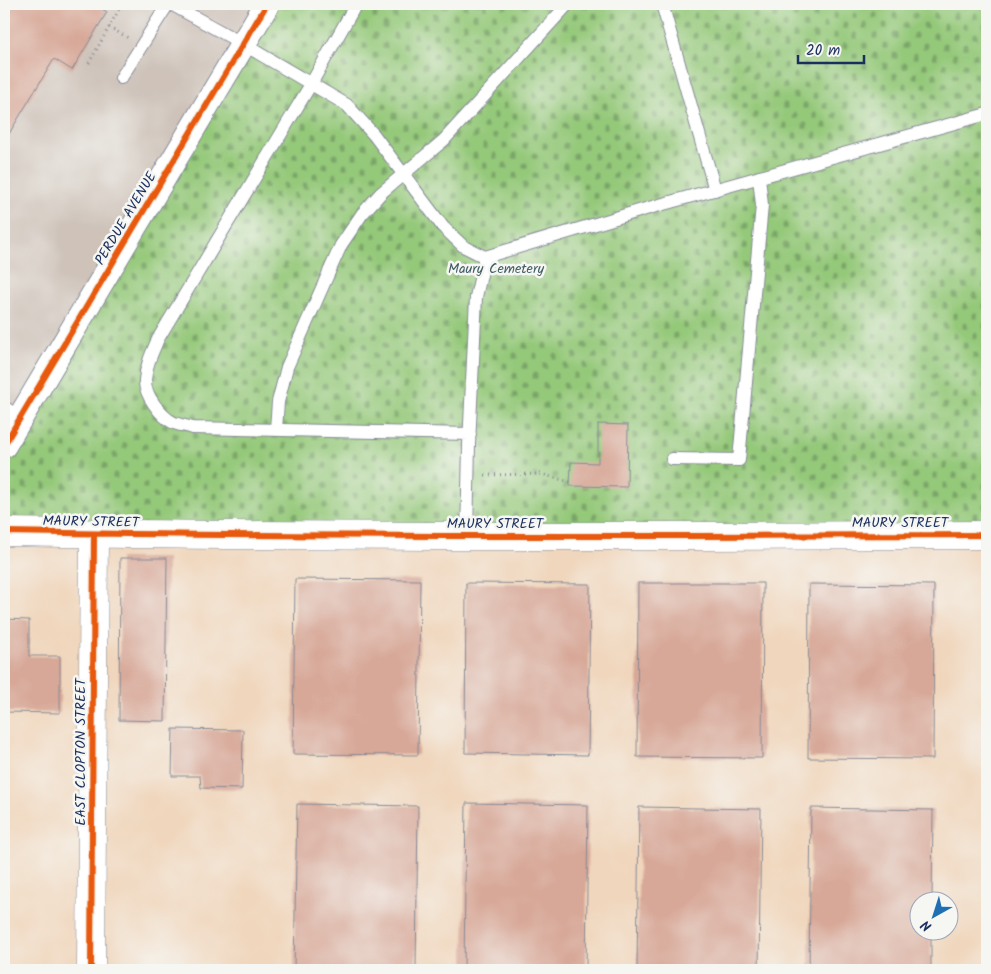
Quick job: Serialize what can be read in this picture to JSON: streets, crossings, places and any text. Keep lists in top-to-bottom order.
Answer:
{
  "streets": {
    "street": ["PERDUE AVENUE", "MAURY STREET", "EAST CLOPTON STREET"]
  },
  "crossings": [
    ["MAURY STREET", "EAST CLOPTON STREET"]
  ],
  "parks": ["Maury Cemetery"],
  "scale_bar": "20 m",
  "north": "bottom left"
}
